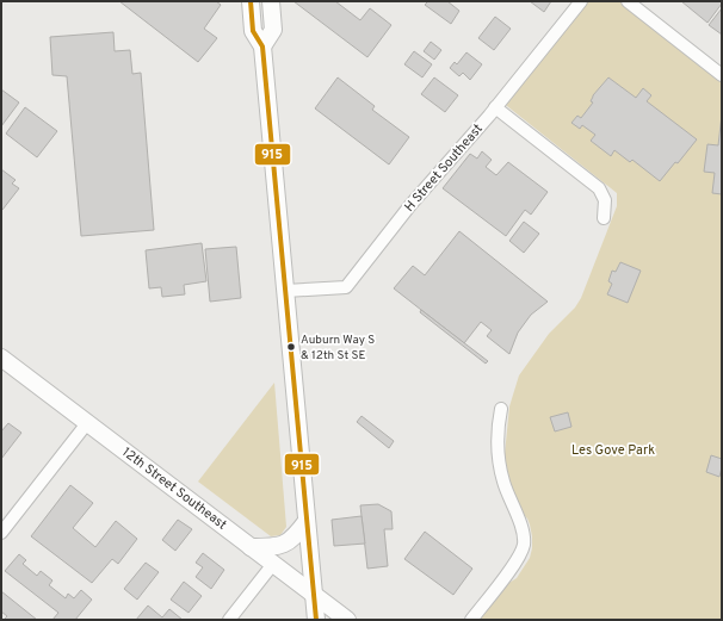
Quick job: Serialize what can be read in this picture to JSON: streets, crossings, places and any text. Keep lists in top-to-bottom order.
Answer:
{
  "streets": {
    "main road": ["12th Street Southeast"],
    "street": ["H Street Southeast"]
  },
  "parks": ["Les Gove Park"],
  "places": ["Auburn Way S & 12th St SE"],
  "lines": ["transit line 915"]
}
